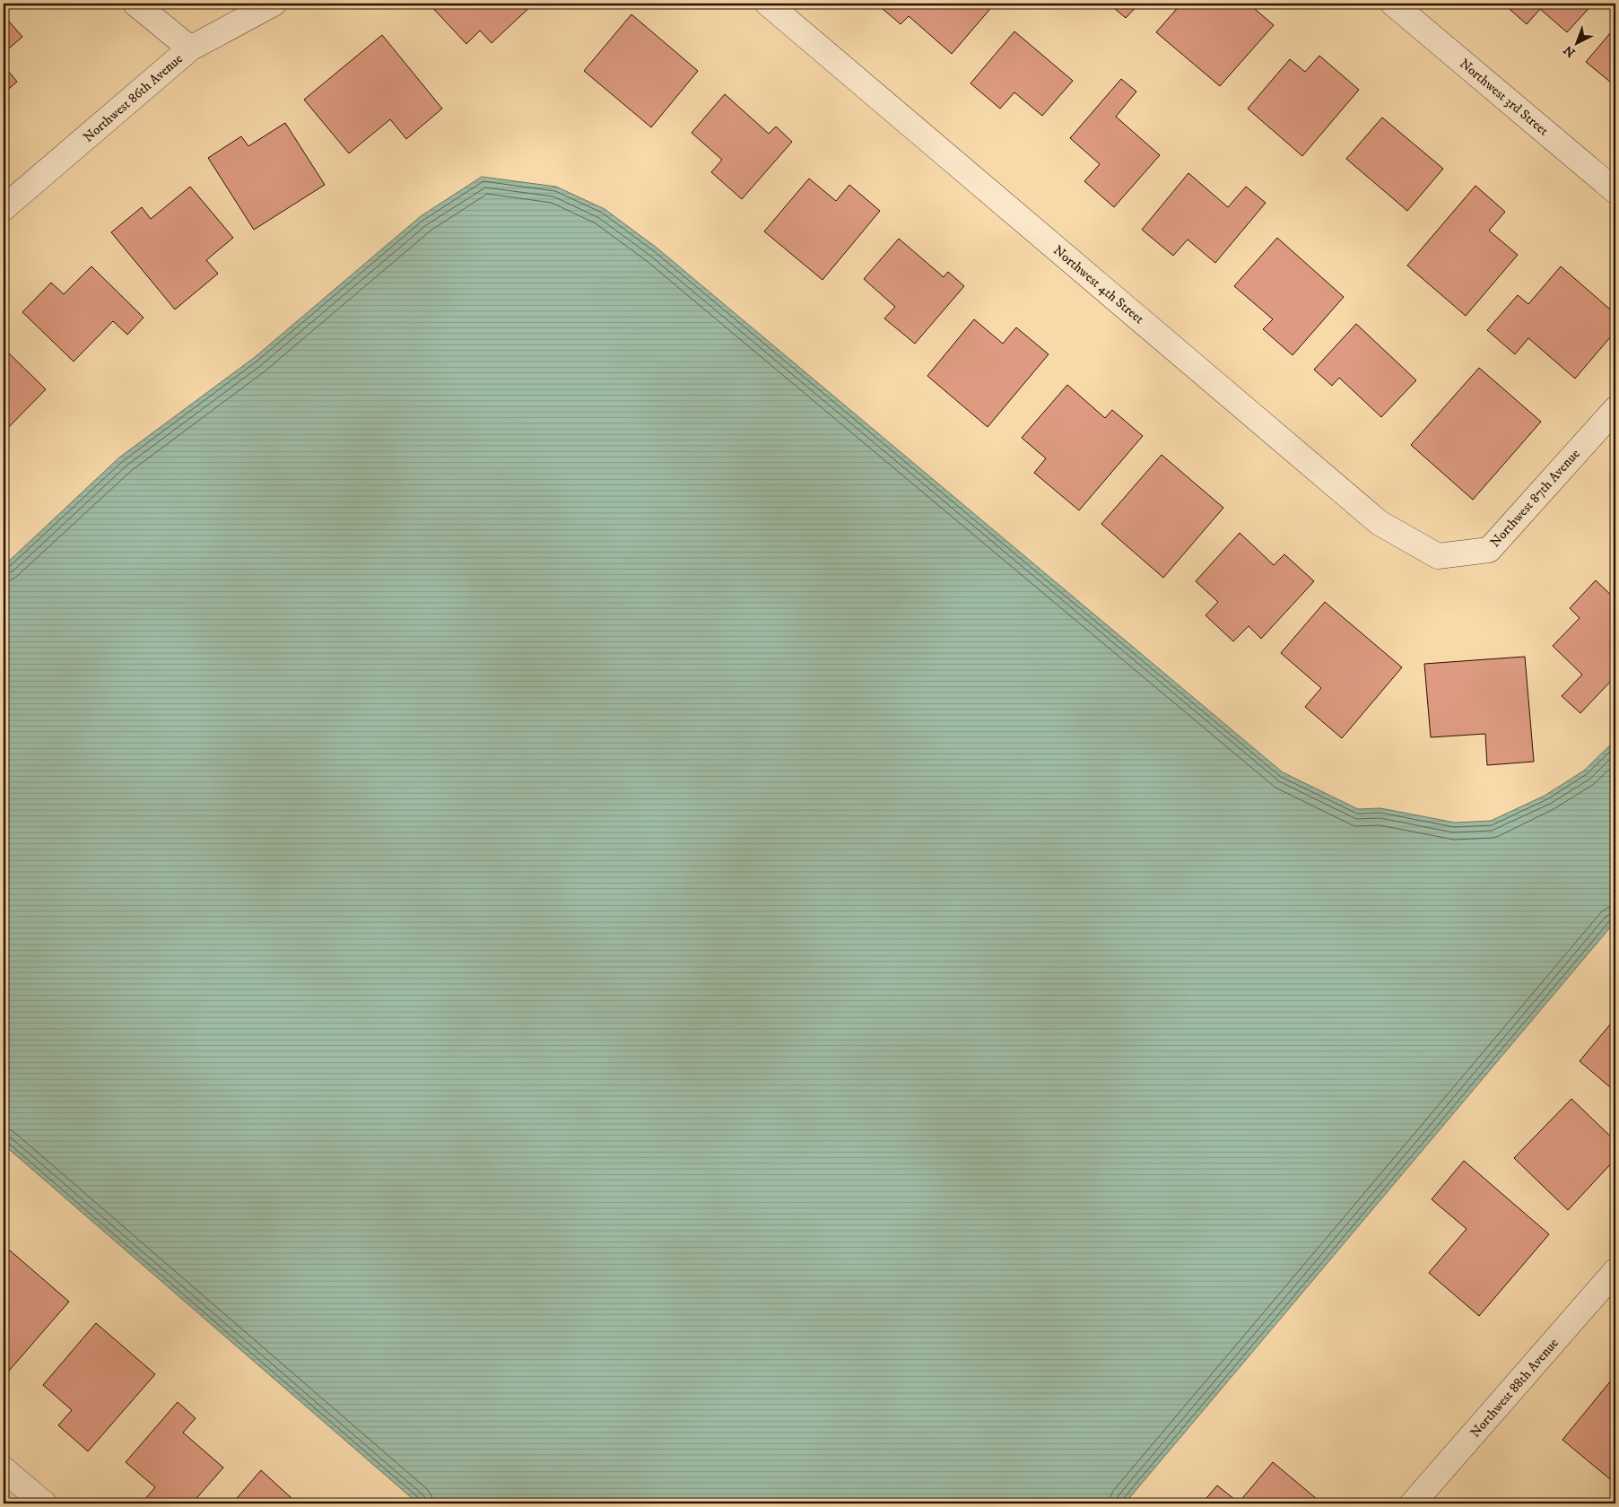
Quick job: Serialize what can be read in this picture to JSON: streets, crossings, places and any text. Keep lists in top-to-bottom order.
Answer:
{
  "streets": {
    "street": [
      "Northwest 3rd Street",
      "Northwest 86th Avenue",
      "Northwest 4th Street",
      "Northwest 87th Avenue",
      "Northwest 88th Avenue"
    ]
  },
  "crossings": [
    ["Northwest 4th Street", "Northwest 87th Avenue"]
  ],
  "north": "bottom left"
}
